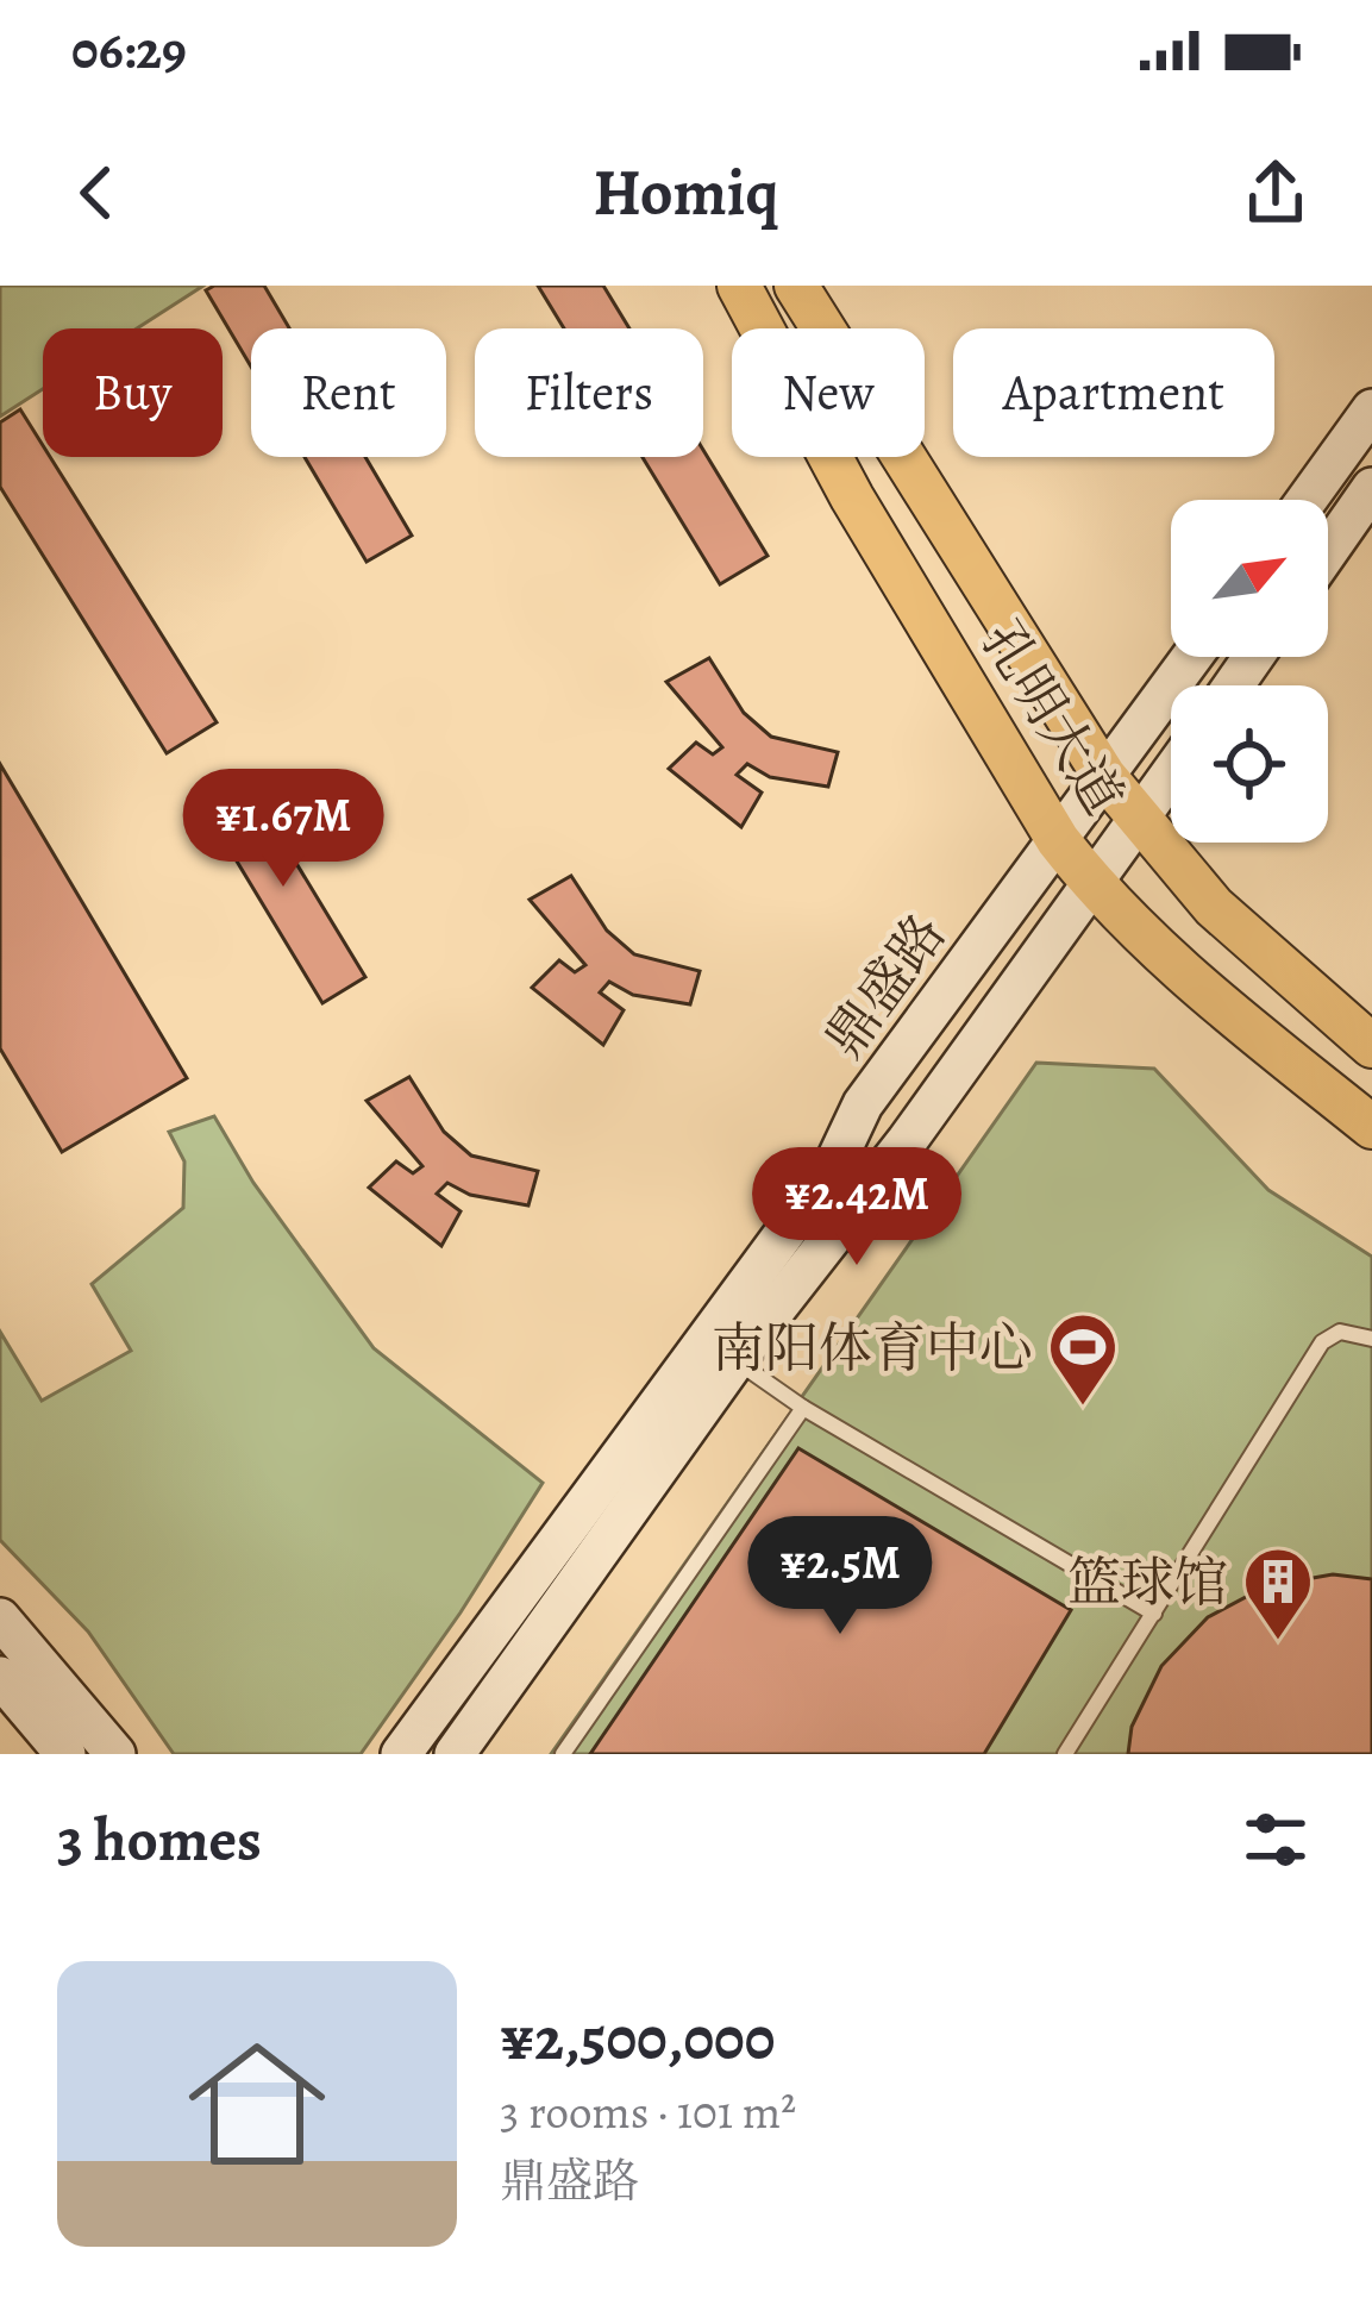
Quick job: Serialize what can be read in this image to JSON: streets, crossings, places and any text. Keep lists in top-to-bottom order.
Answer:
{
  "streets": {
    "main road": ["孔明大道"],
    "street": ["鼎盛路"]
  },
  "crossings": [
    ["孔明大道", "鼎盛路"]
  ],
  "places": {
    "sports": ["南阳体育中心"],
    "building": ["篮球馆"]
  },
  "north": "top right",
  "page": {
    "status": "06:29",
    "header": "Homiq",
    "chip": [
      "Buy",
      "Rent",
      "Filters",
      "New",
      "Apartment"
    ],
    "price": ["¥1.67M", "¥2.42M", "¥2.5M"],
    "heading": "3 homes",
    "list": [
      {
        "name": "¥2,500,000",
        "note": "3 rooms · 101 m² · 鼎盛路"
      }
    ]
  }
}
